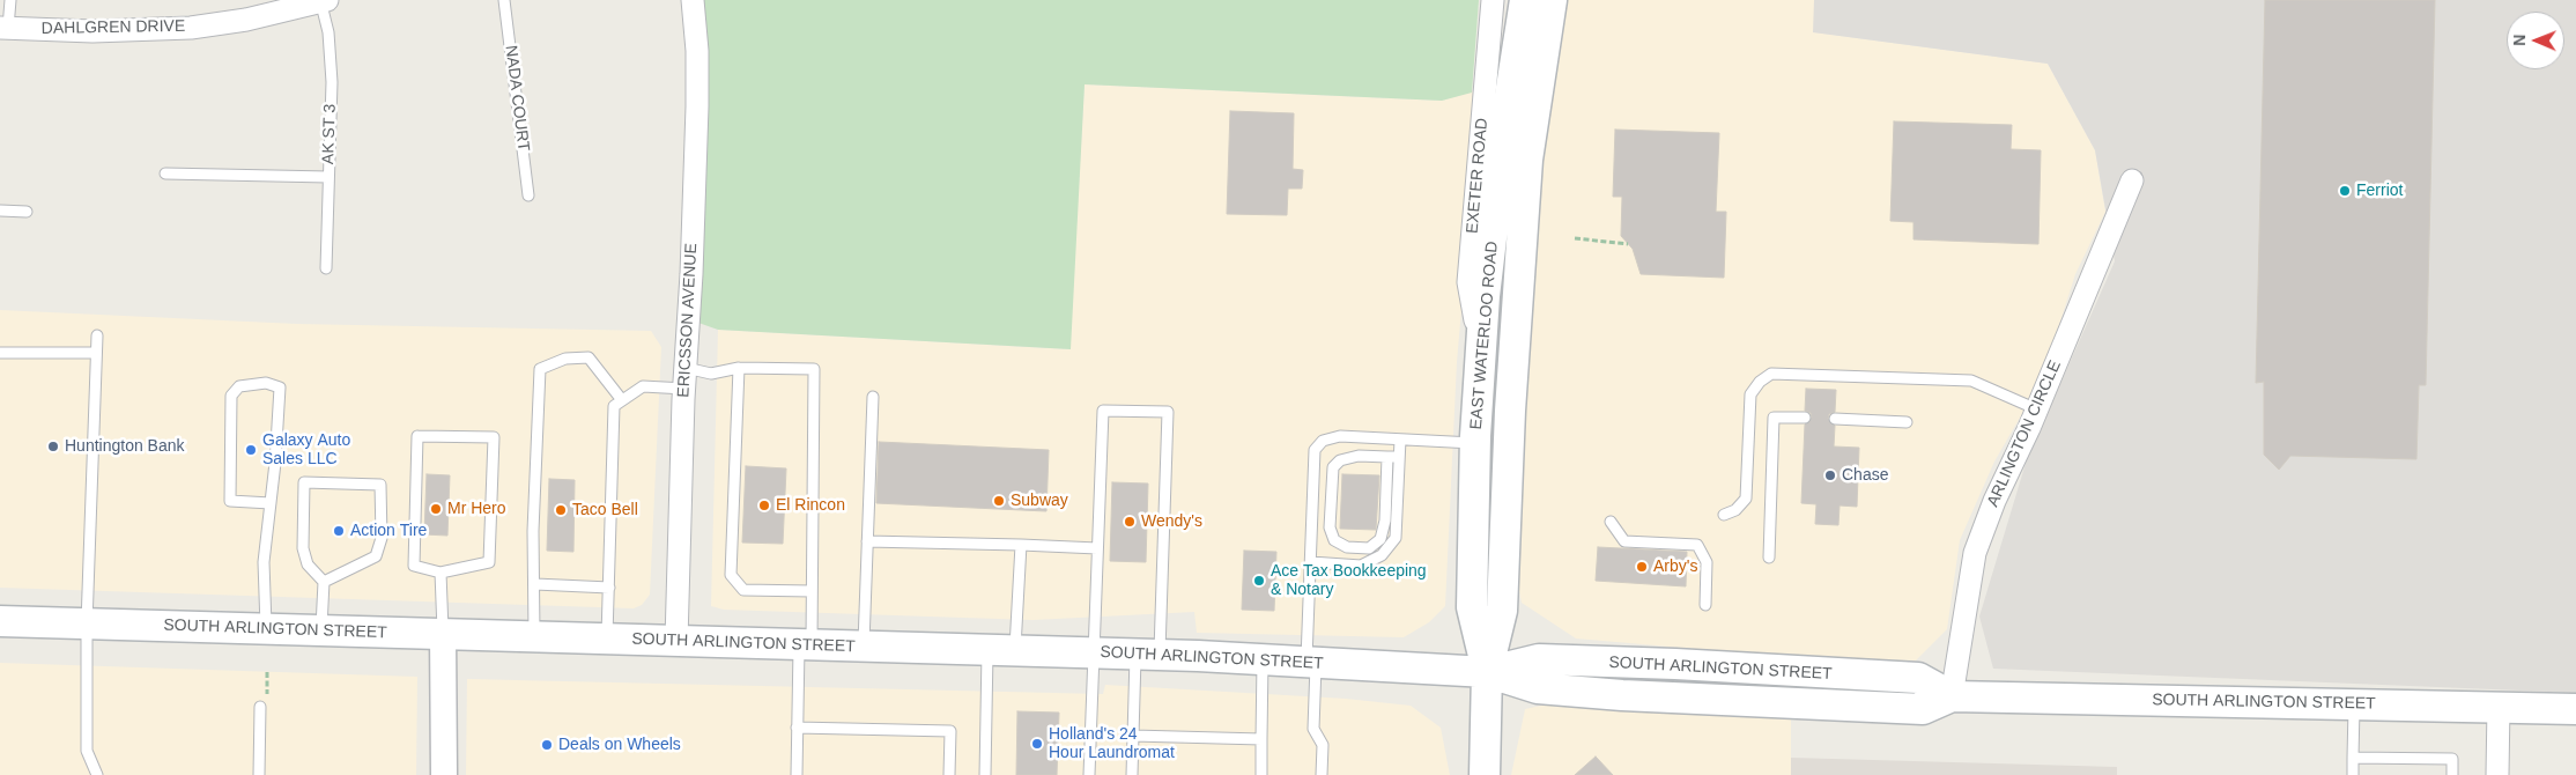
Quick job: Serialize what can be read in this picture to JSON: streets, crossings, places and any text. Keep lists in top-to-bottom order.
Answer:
{
  "streets": {
    "main road": ["EAST WATERLOO ROAD", "SOUTH ARLINGTON STREET"],
    "street": [
      "DAHLGREN DRIVE",
      "EXETER ROAD",
      "ERICSSON AVENUE",
      "ARLINGTON CIRCLE"
    ],
    "lane": ["NADA COURT", "AK ST 3"]
  },
  "crossings": [
    ["DAHLGREN DRIVE", "AK ST 3"],
    ["EXETER ROAD", "EAST WATERLOO ROAD"],
    ["ERICSSON AVENUE", "SOUTH ARLINGTON STREET"],
    ["EAST WATERLOO ROAD", "SOUTH ARLINGTON STREET"],
    ["ARLINGTON CIRCLE", "SOUTH ARLINGTON STREET"]
  ],
  "places": [
    "Ferriot",
    "Huntington Bank",
    "Galaxy Auto Sales LLC",
    "Chase",
    "Subway",
    "El Rincon",
    "Mr Hero",
    "Taco Bell",
    "Wendy's",
    "Action Tire",
    "Arby's",
    "Ace Tax Bookkeeping & Notary",
    "Holland's 24 Hour Laundromat",
    "Deals on Wheels"
  ],
  "north": "left"
}
